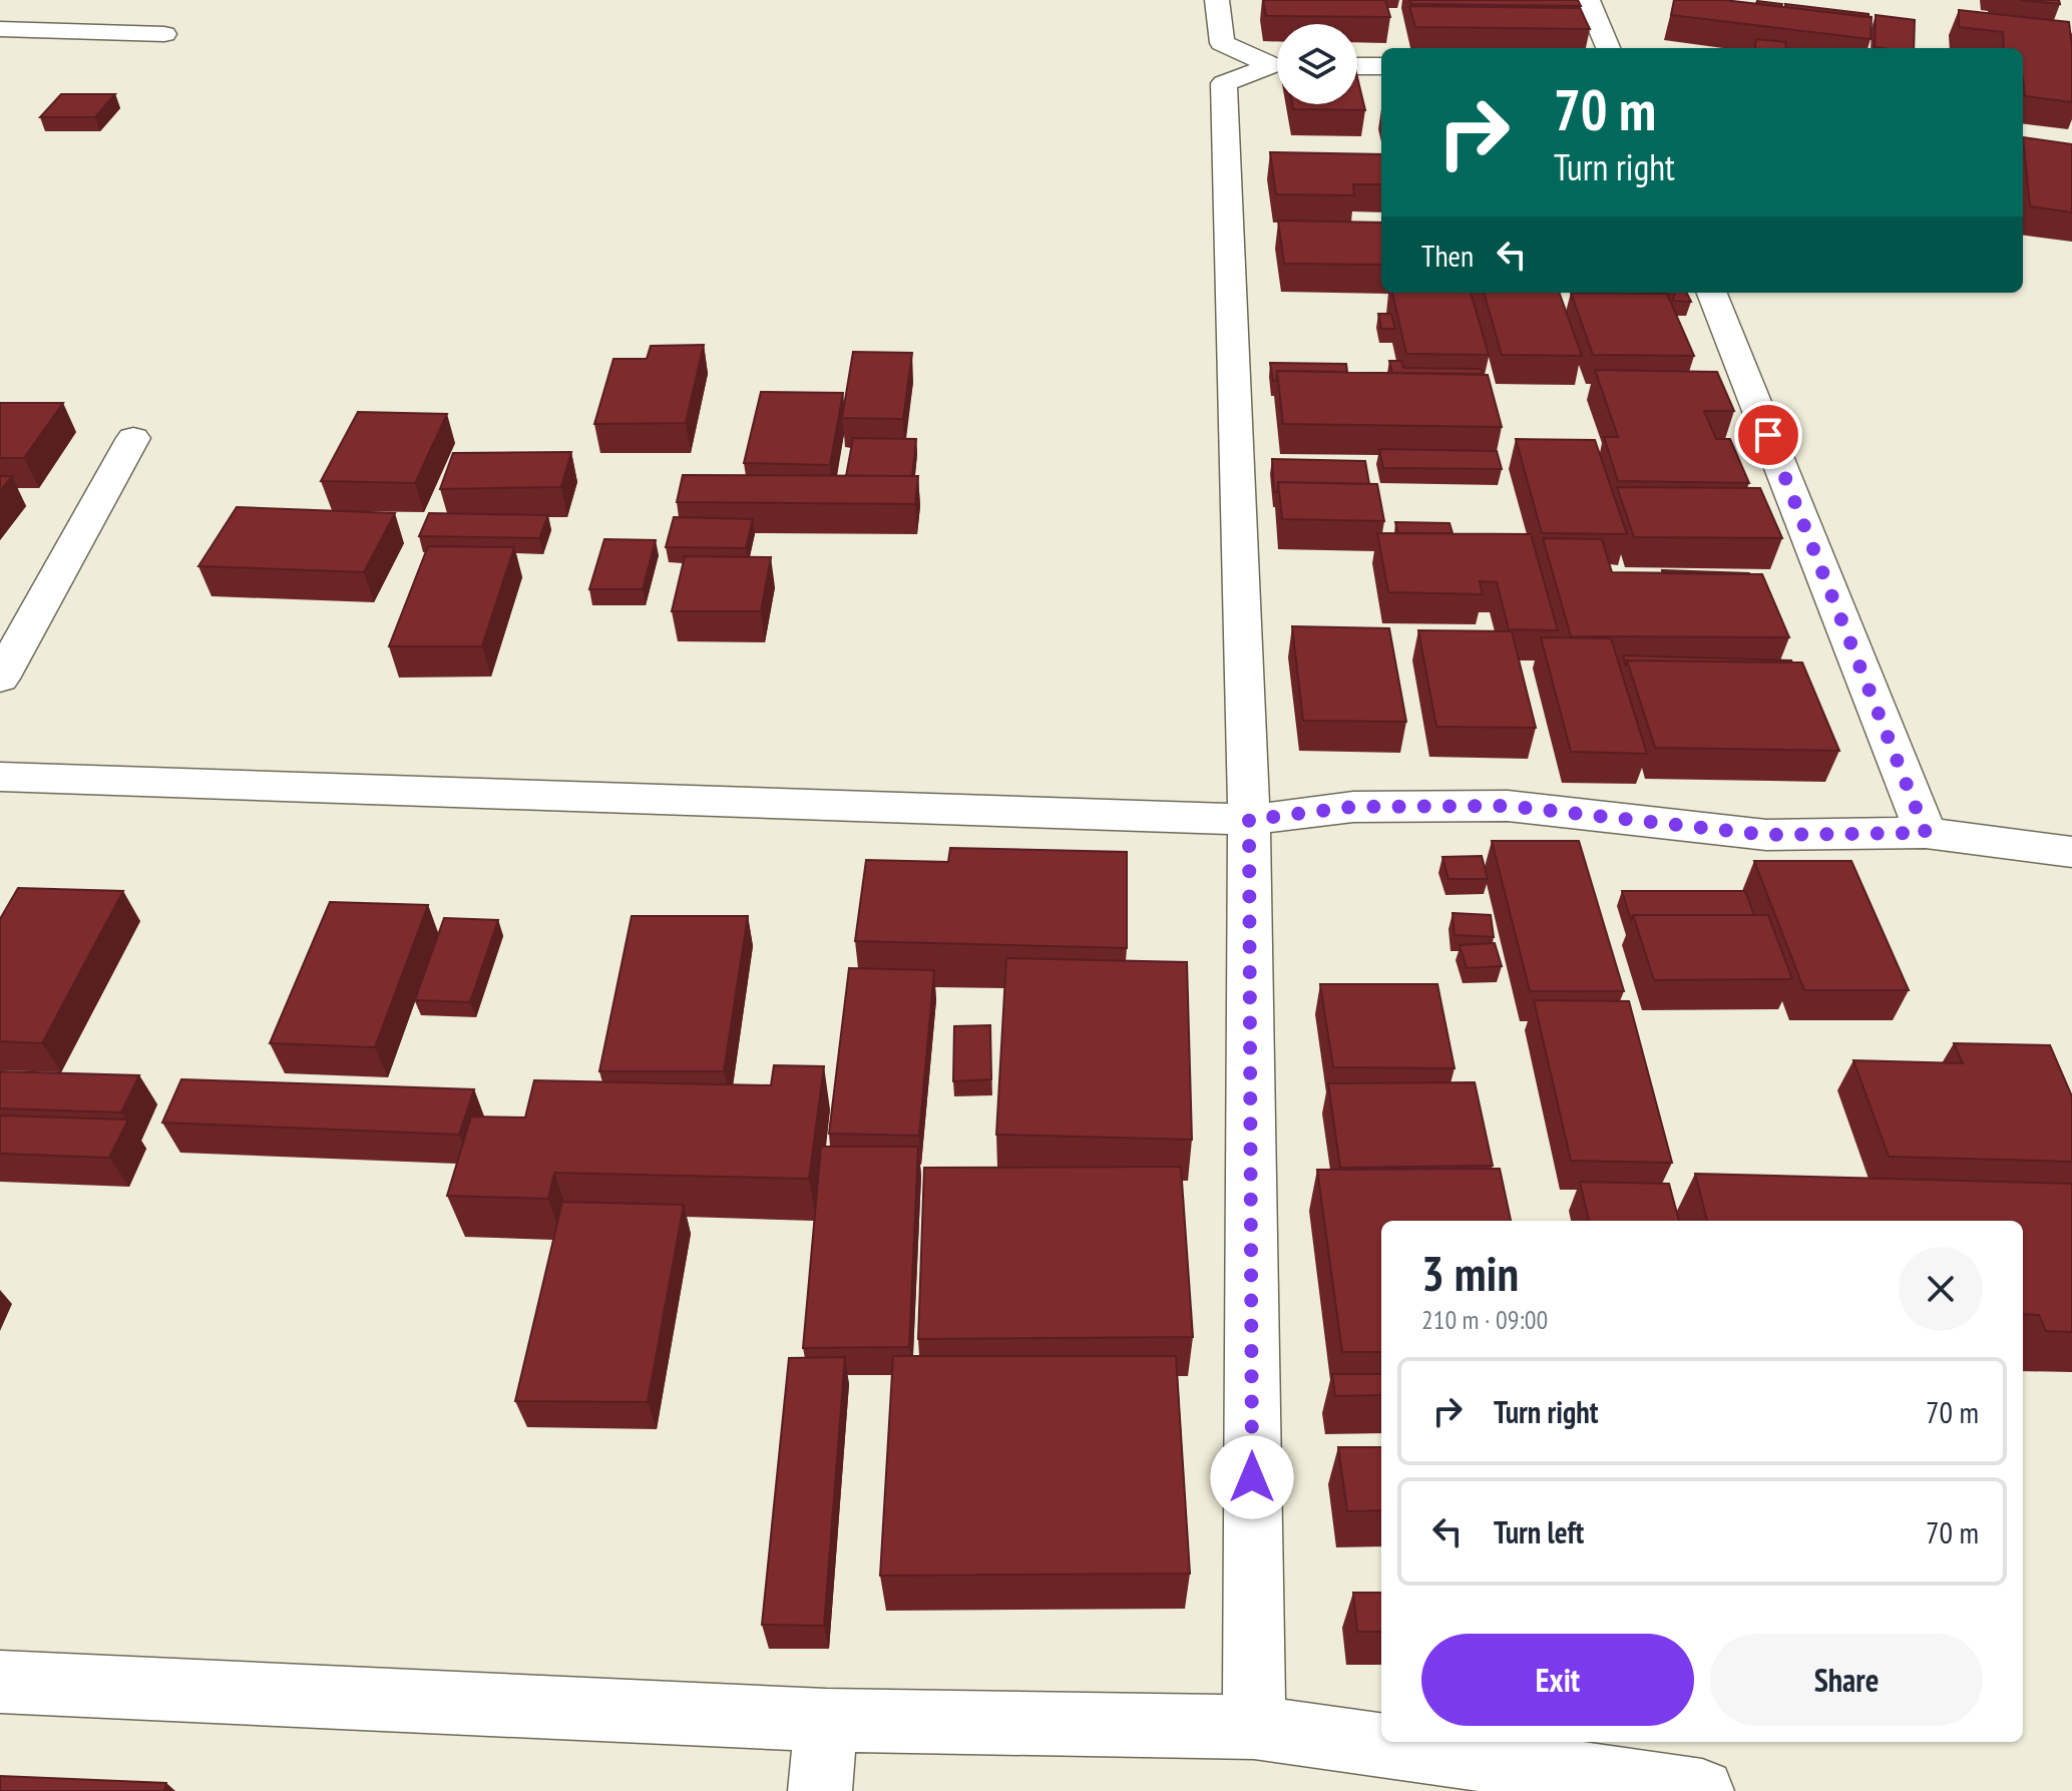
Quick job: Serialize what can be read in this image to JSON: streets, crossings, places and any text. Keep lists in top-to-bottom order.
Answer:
{
  "page": {
    "turn": ["70 m", "Turn right"],
    "then": "Then",
    "heading": ["3 min", "210 m · 09:00"],
    "list": [
      {
        "name": "Turn right",
        "value": "70 m"
      },
      {
        "name": "Turn left",
        "value": "70 m"
      }
    ],
    "buttons": ["Exit", "Share"]
  }
}
